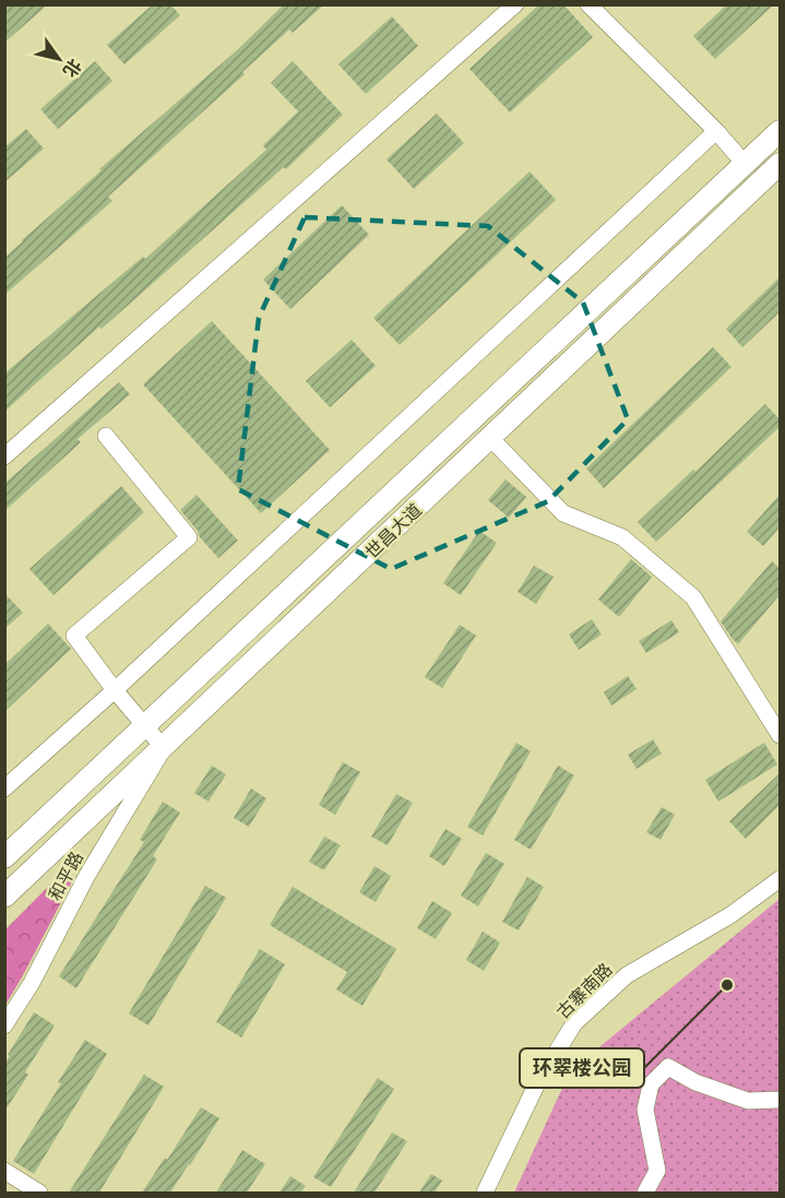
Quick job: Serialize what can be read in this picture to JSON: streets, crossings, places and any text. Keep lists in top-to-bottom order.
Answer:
{
  "streets": {
    "main road": ["世昌大道"],
    "street": ["和平路", "古寨南路"]
  },
  "crossings": [
    ["世昌大道", "和平路"]
  ],
  "places": ["环翠楼公园"],
  "north": "bottom right"
}
